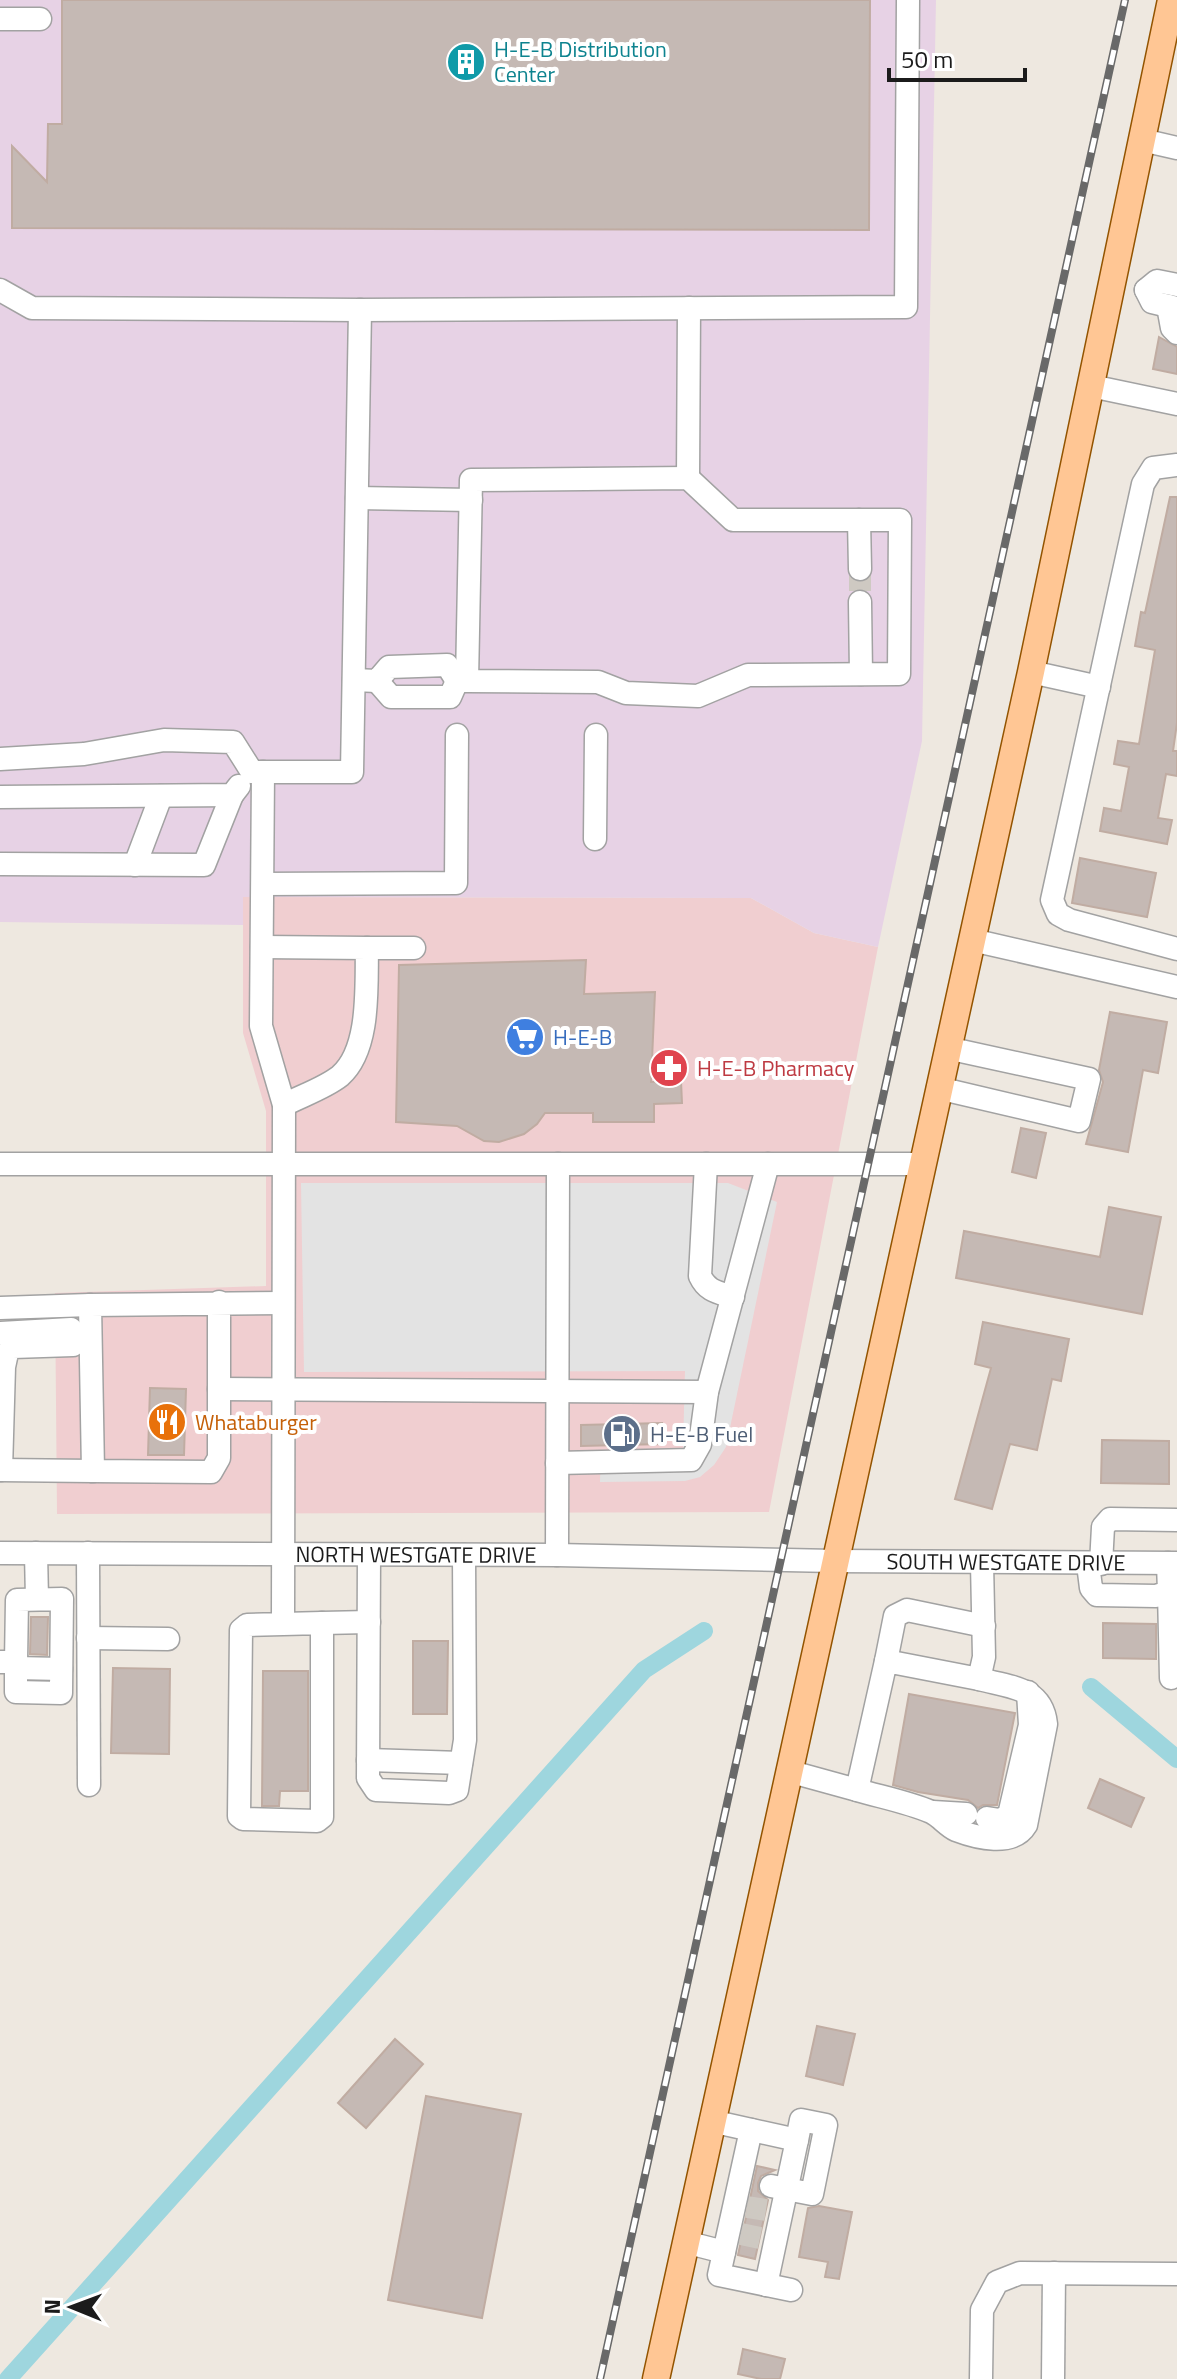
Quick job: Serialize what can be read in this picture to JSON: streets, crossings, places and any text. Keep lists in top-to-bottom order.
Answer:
{
  "streets": {
    "street": ["NORTH WESTGATE DRIVE", "SOUTH WESTGATE DRIVE"]
  },
  "crossings": [
    ["NORTH WESTGATE DRIVE", "SOUTH WESTGATE DRIVE"]
  ],
  "places": {
    "building": ["H-E-B Distribution Center"],
    "supermarket": ["H-E-B"],
    "pharmacy": ["H-E-B Pharmacy"],
    "restaurant": ["Whataburger"],
    "fuel station": ["H-E-B Fuel"]
  },
  "scale_bar": "50 m",
  "north": "left"
}
